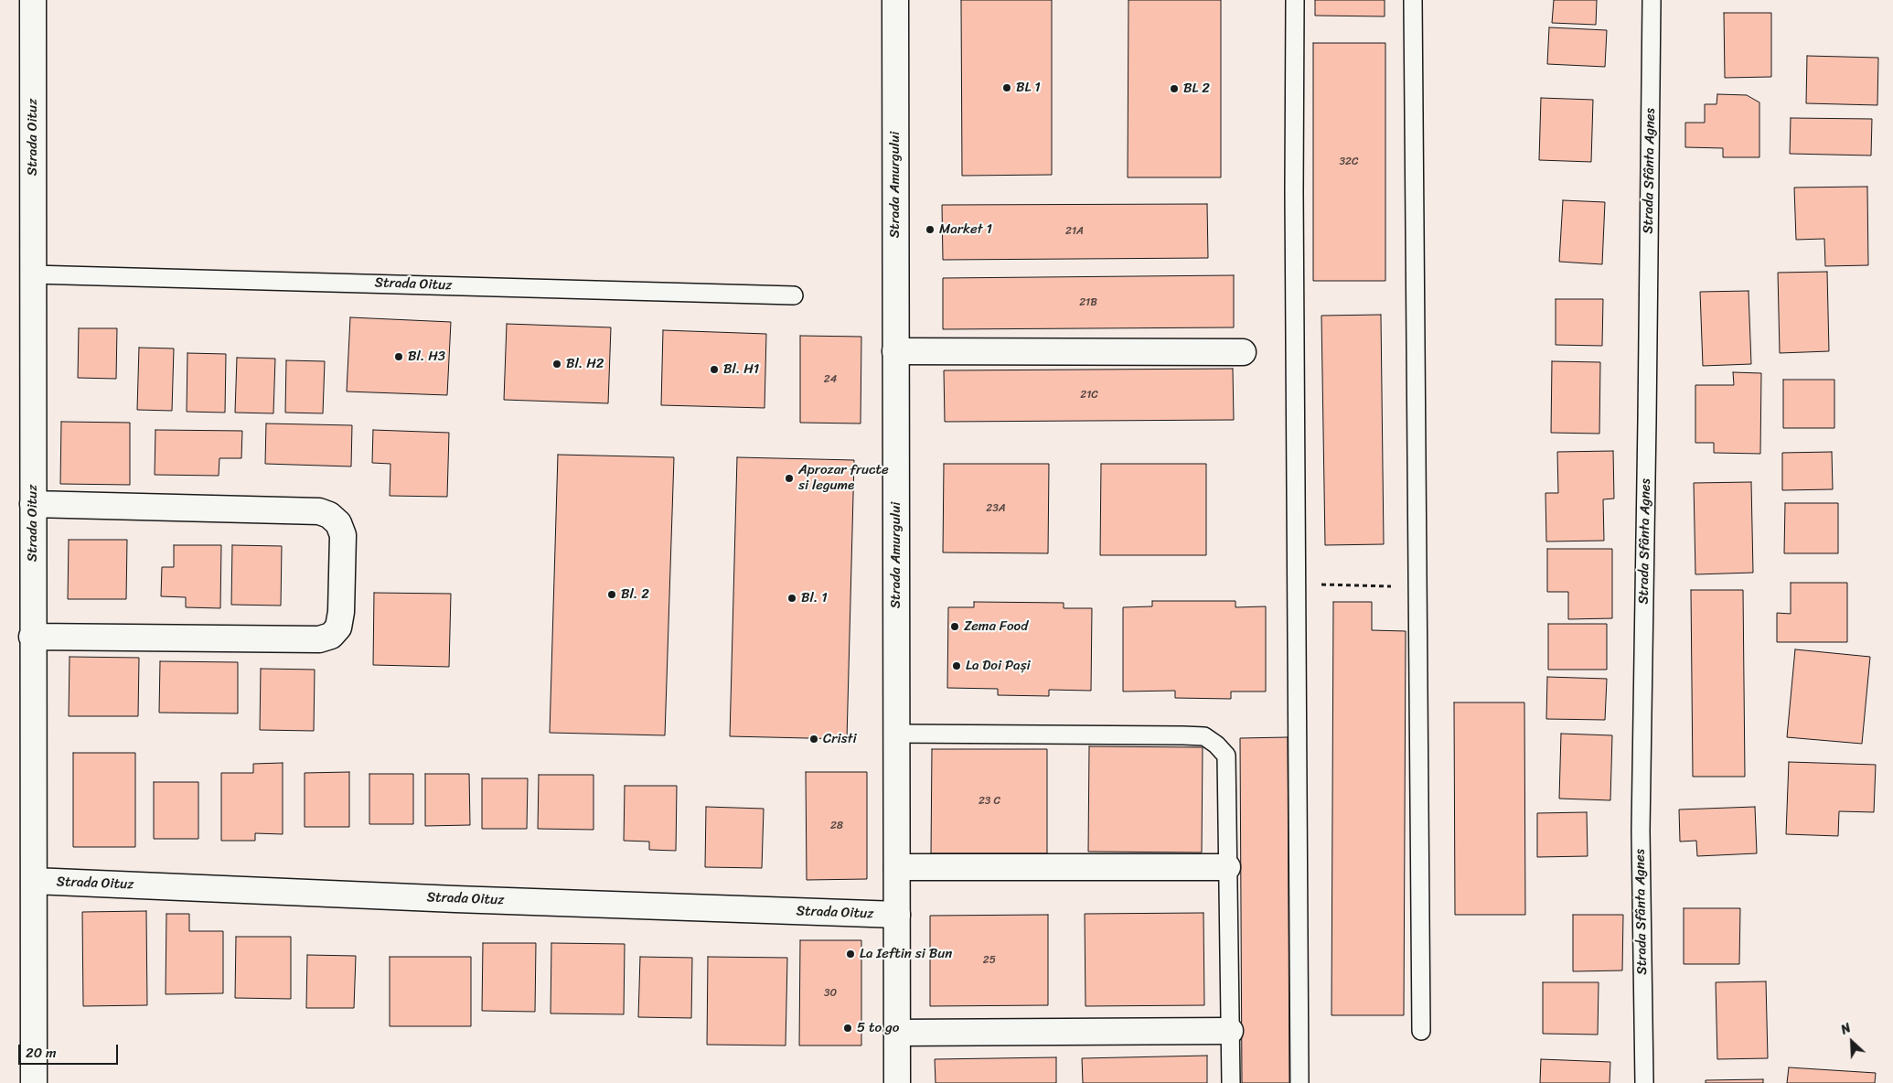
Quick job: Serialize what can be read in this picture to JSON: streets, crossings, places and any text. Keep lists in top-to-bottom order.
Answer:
{
  "streets": {
    "street": ["Strada Oituz", "Strada Amurgului"],
    "lane": ["Strada Sfânta Agnes"]
  },
  "crossings": [
    ["Strada Oituz", "Strada Amurgului"]
  ],
  "places": [
    "BL 1",
    "BL 2",
    "Market 1",
    "Bl. H3",
    "Bl. H2",
    "Bl. H1",
    "Aprozar fructe si legume",
    "Bl. 2",
    "Bl. 1",
    "Zema Food",
    "La Doi Pași",
    "Cristi",
    "La Ieftin si Bun",
    "5 to go"
  ],
  "house_numbers": [
    "32C",
    "21A",
    "21B",
    "24",
    "21C",
    "23A",
    "23 C",
    "28",
    "25",
    "30"
  ],
  "scale_bar": "20 m",
  "north": "top left"
}
